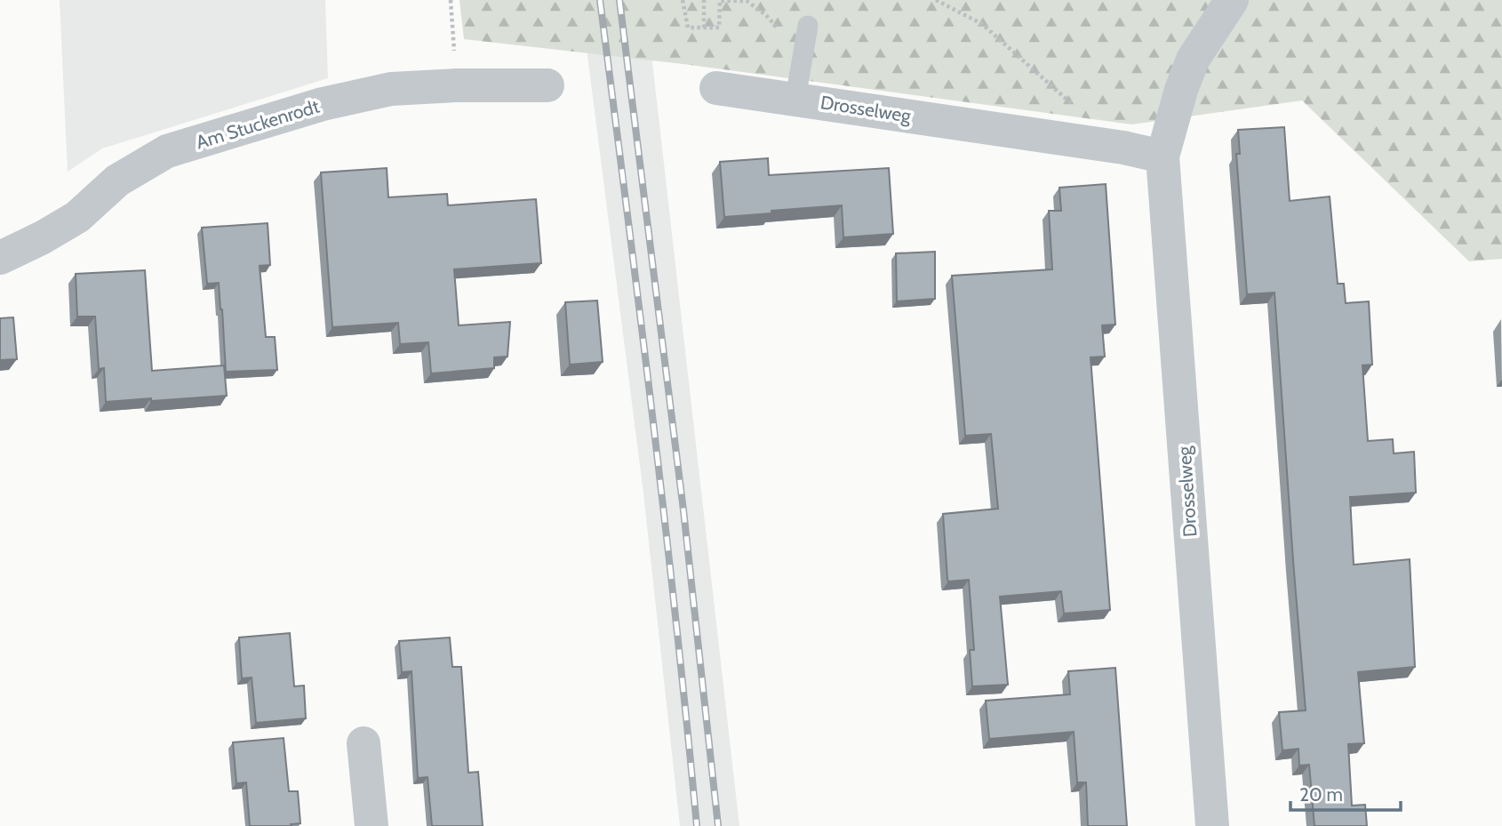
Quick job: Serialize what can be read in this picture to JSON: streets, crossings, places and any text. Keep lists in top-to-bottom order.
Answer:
{
  "streets": {
    "street": ["Drosselweg", "Am Stuckenrodt"]
  },
  "scale_bar": "20 m"
}
